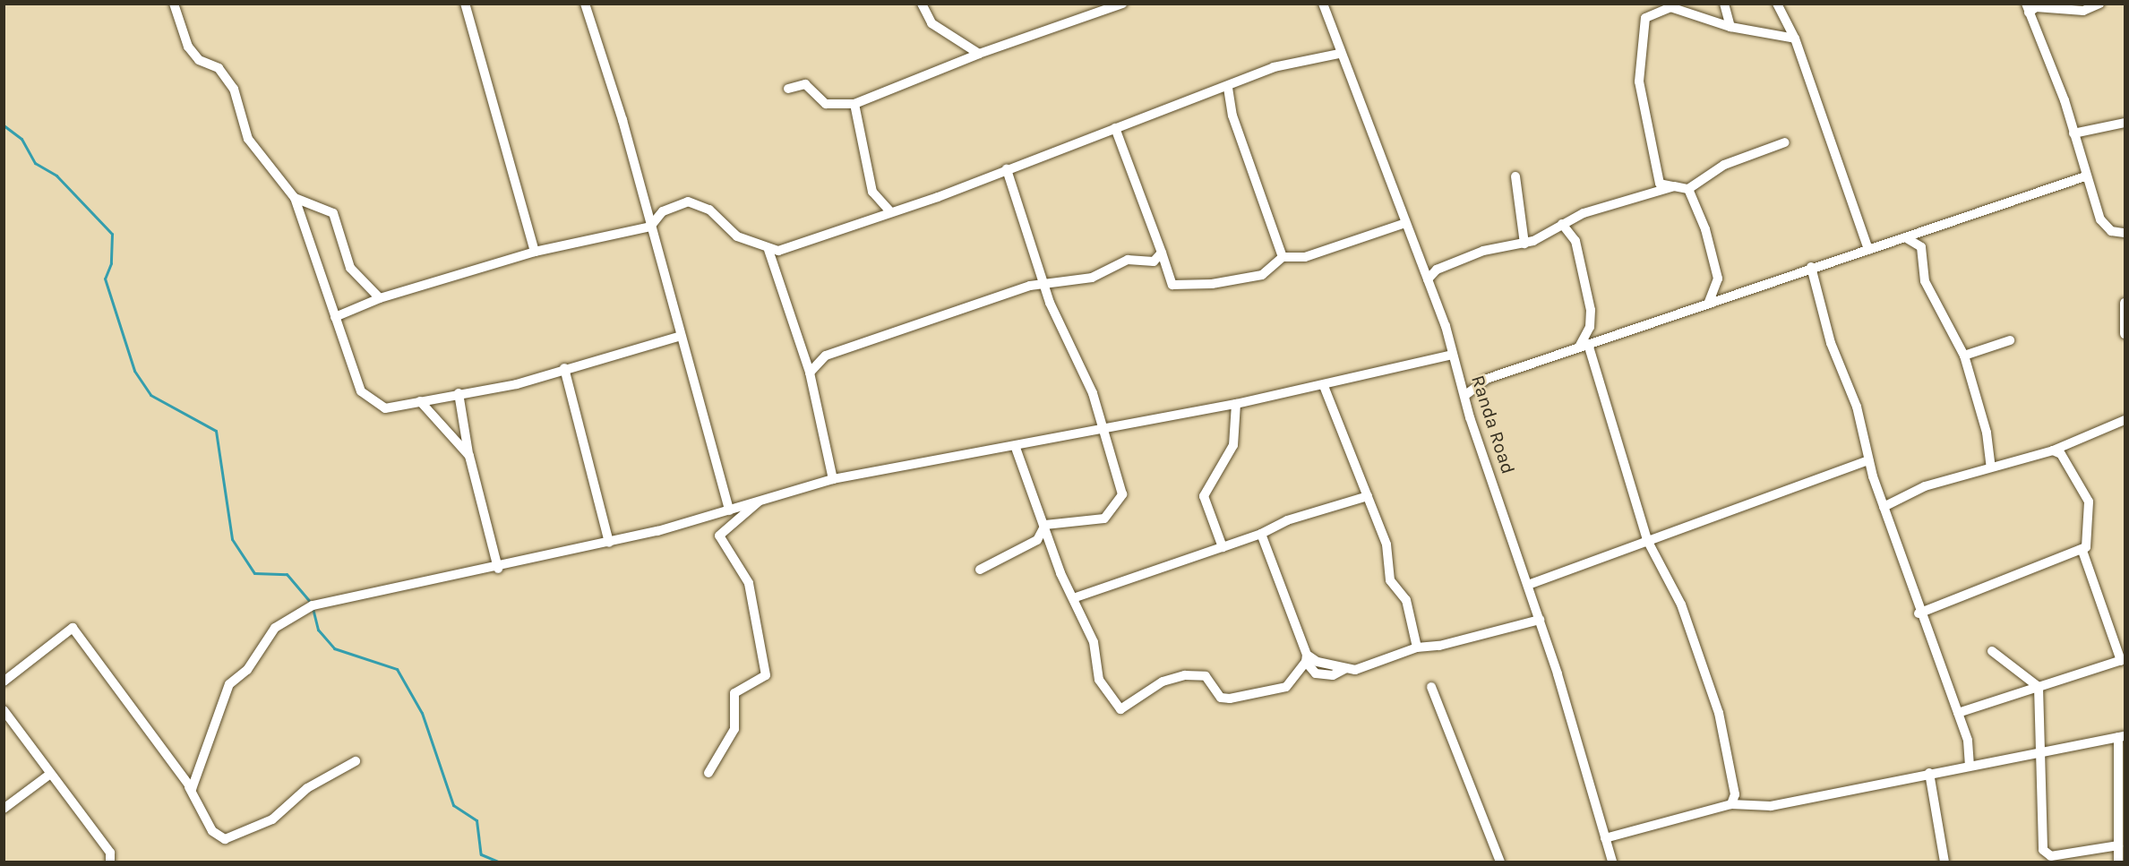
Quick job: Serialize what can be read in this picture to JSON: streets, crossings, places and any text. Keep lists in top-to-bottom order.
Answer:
{
  "streets": {
    "street": ["Randa Road"]
  }
}
